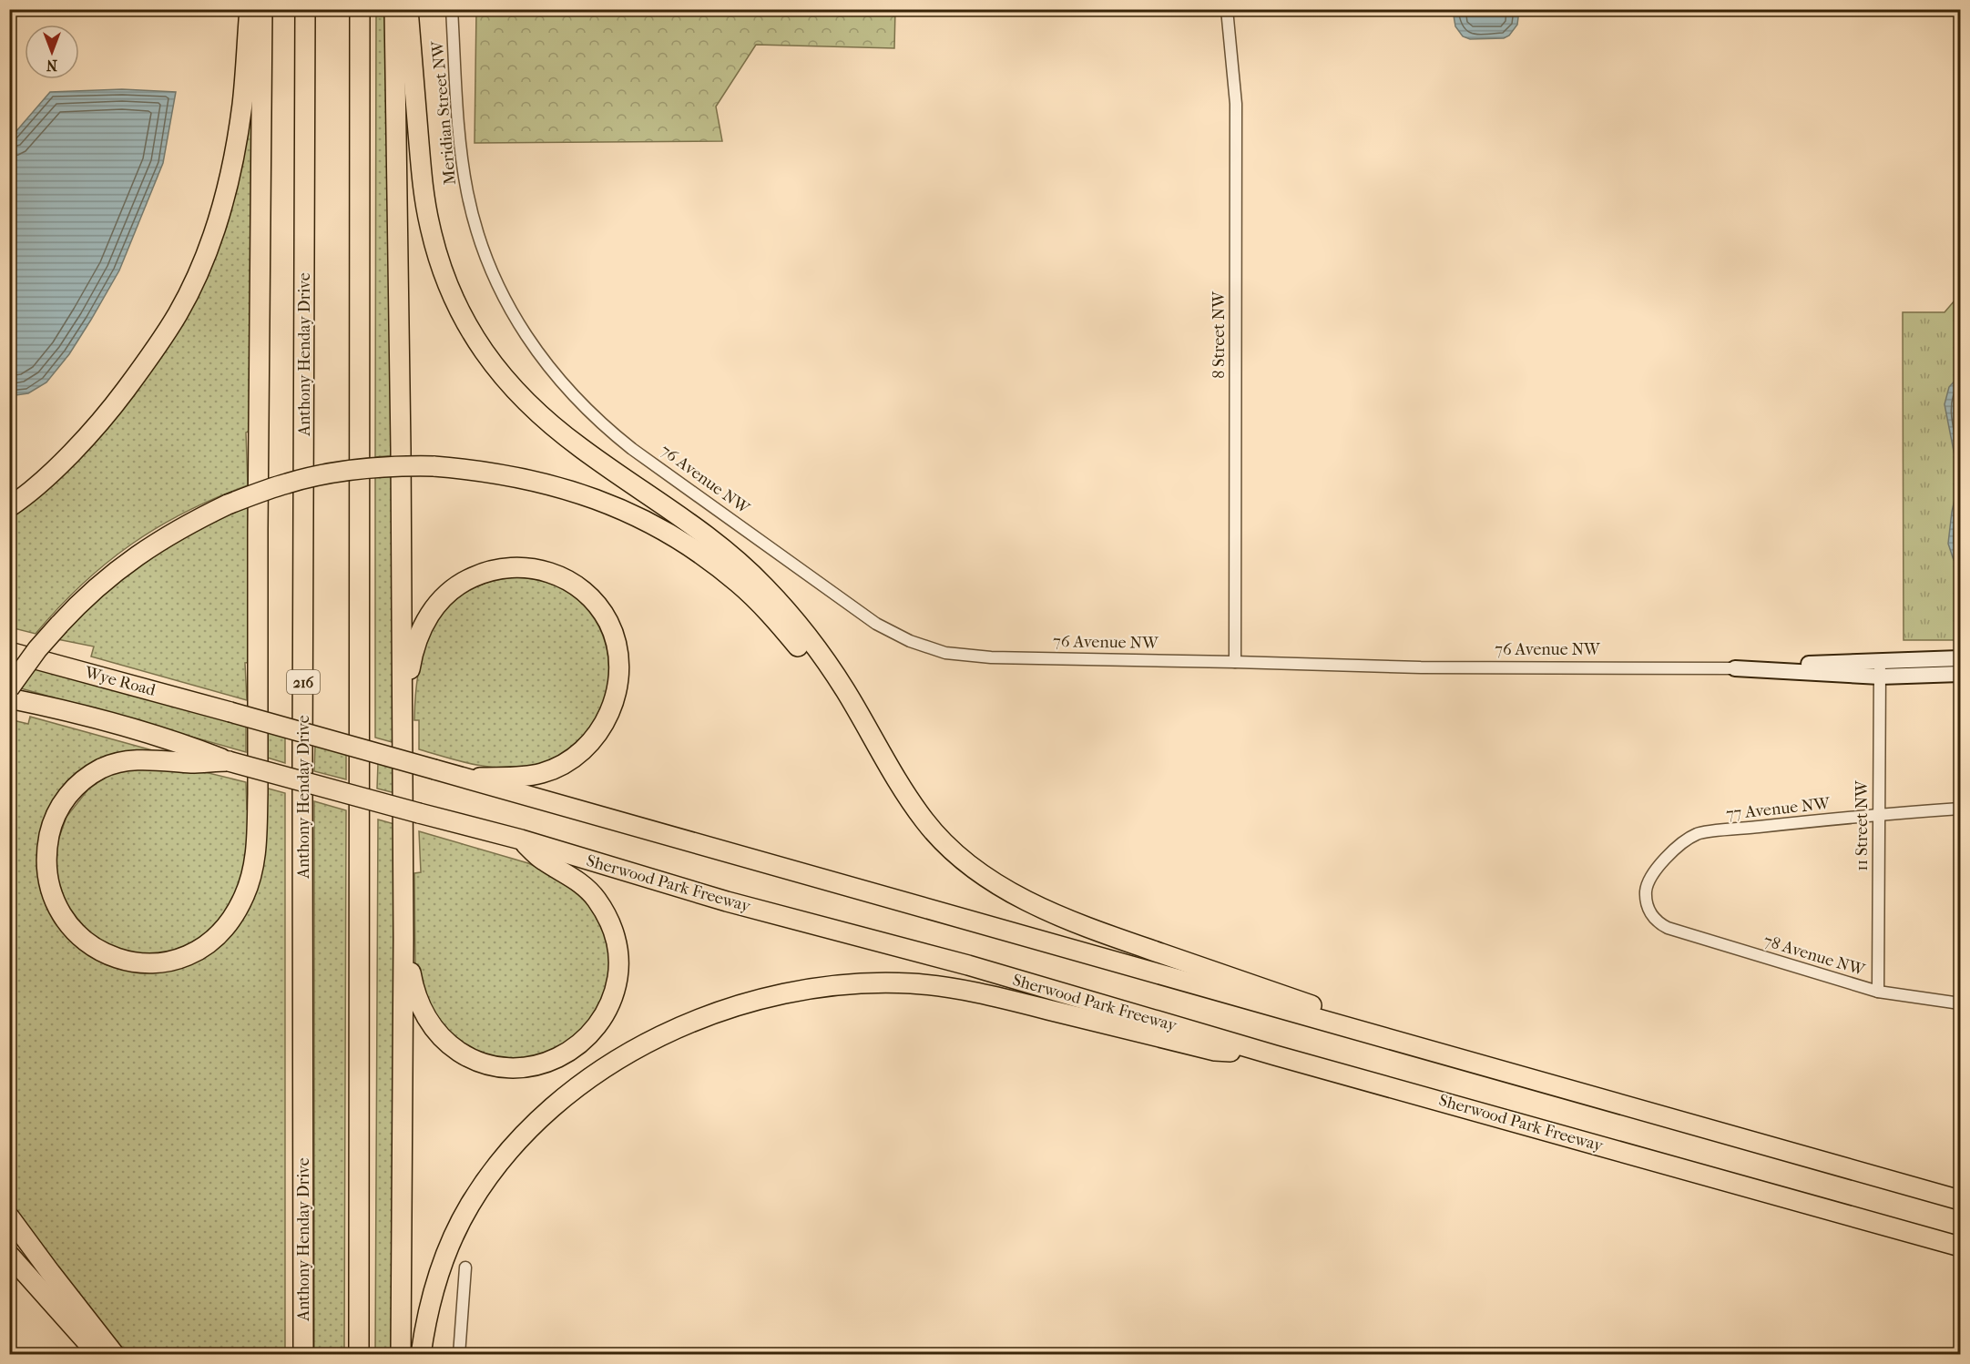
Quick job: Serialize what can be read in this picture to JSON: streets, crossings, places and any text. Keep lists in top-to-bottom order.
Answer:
{
  "streets": {
    "highway": [
      "Anthony Henday Drive",
      "Wye Road",
      "216",
      "Sherwood Park Freeway"
    ],
    "street": [
      "Meridian Street NW",
      "8 Street NW",
      "76 Avenue NW",
      "77 Avenue NW",
      "11 Street NW",
      "78 Avenue NW"
    ]
  },
  "crossings": [
    ["Meridian Street NW", "76 Avenue NW"],
    ["8 Street NW", "76 Avenue NW"],
    ["76 Avenue NW", "11 Street NW"],
    ["77 Avenue NW", "11 Street NW"],
    ["77 Avenue NW", "78 Avenue NW"],
    ["11 Street NW", "78 Avenue NW"]
  ],
  "north": "bottom"
}
